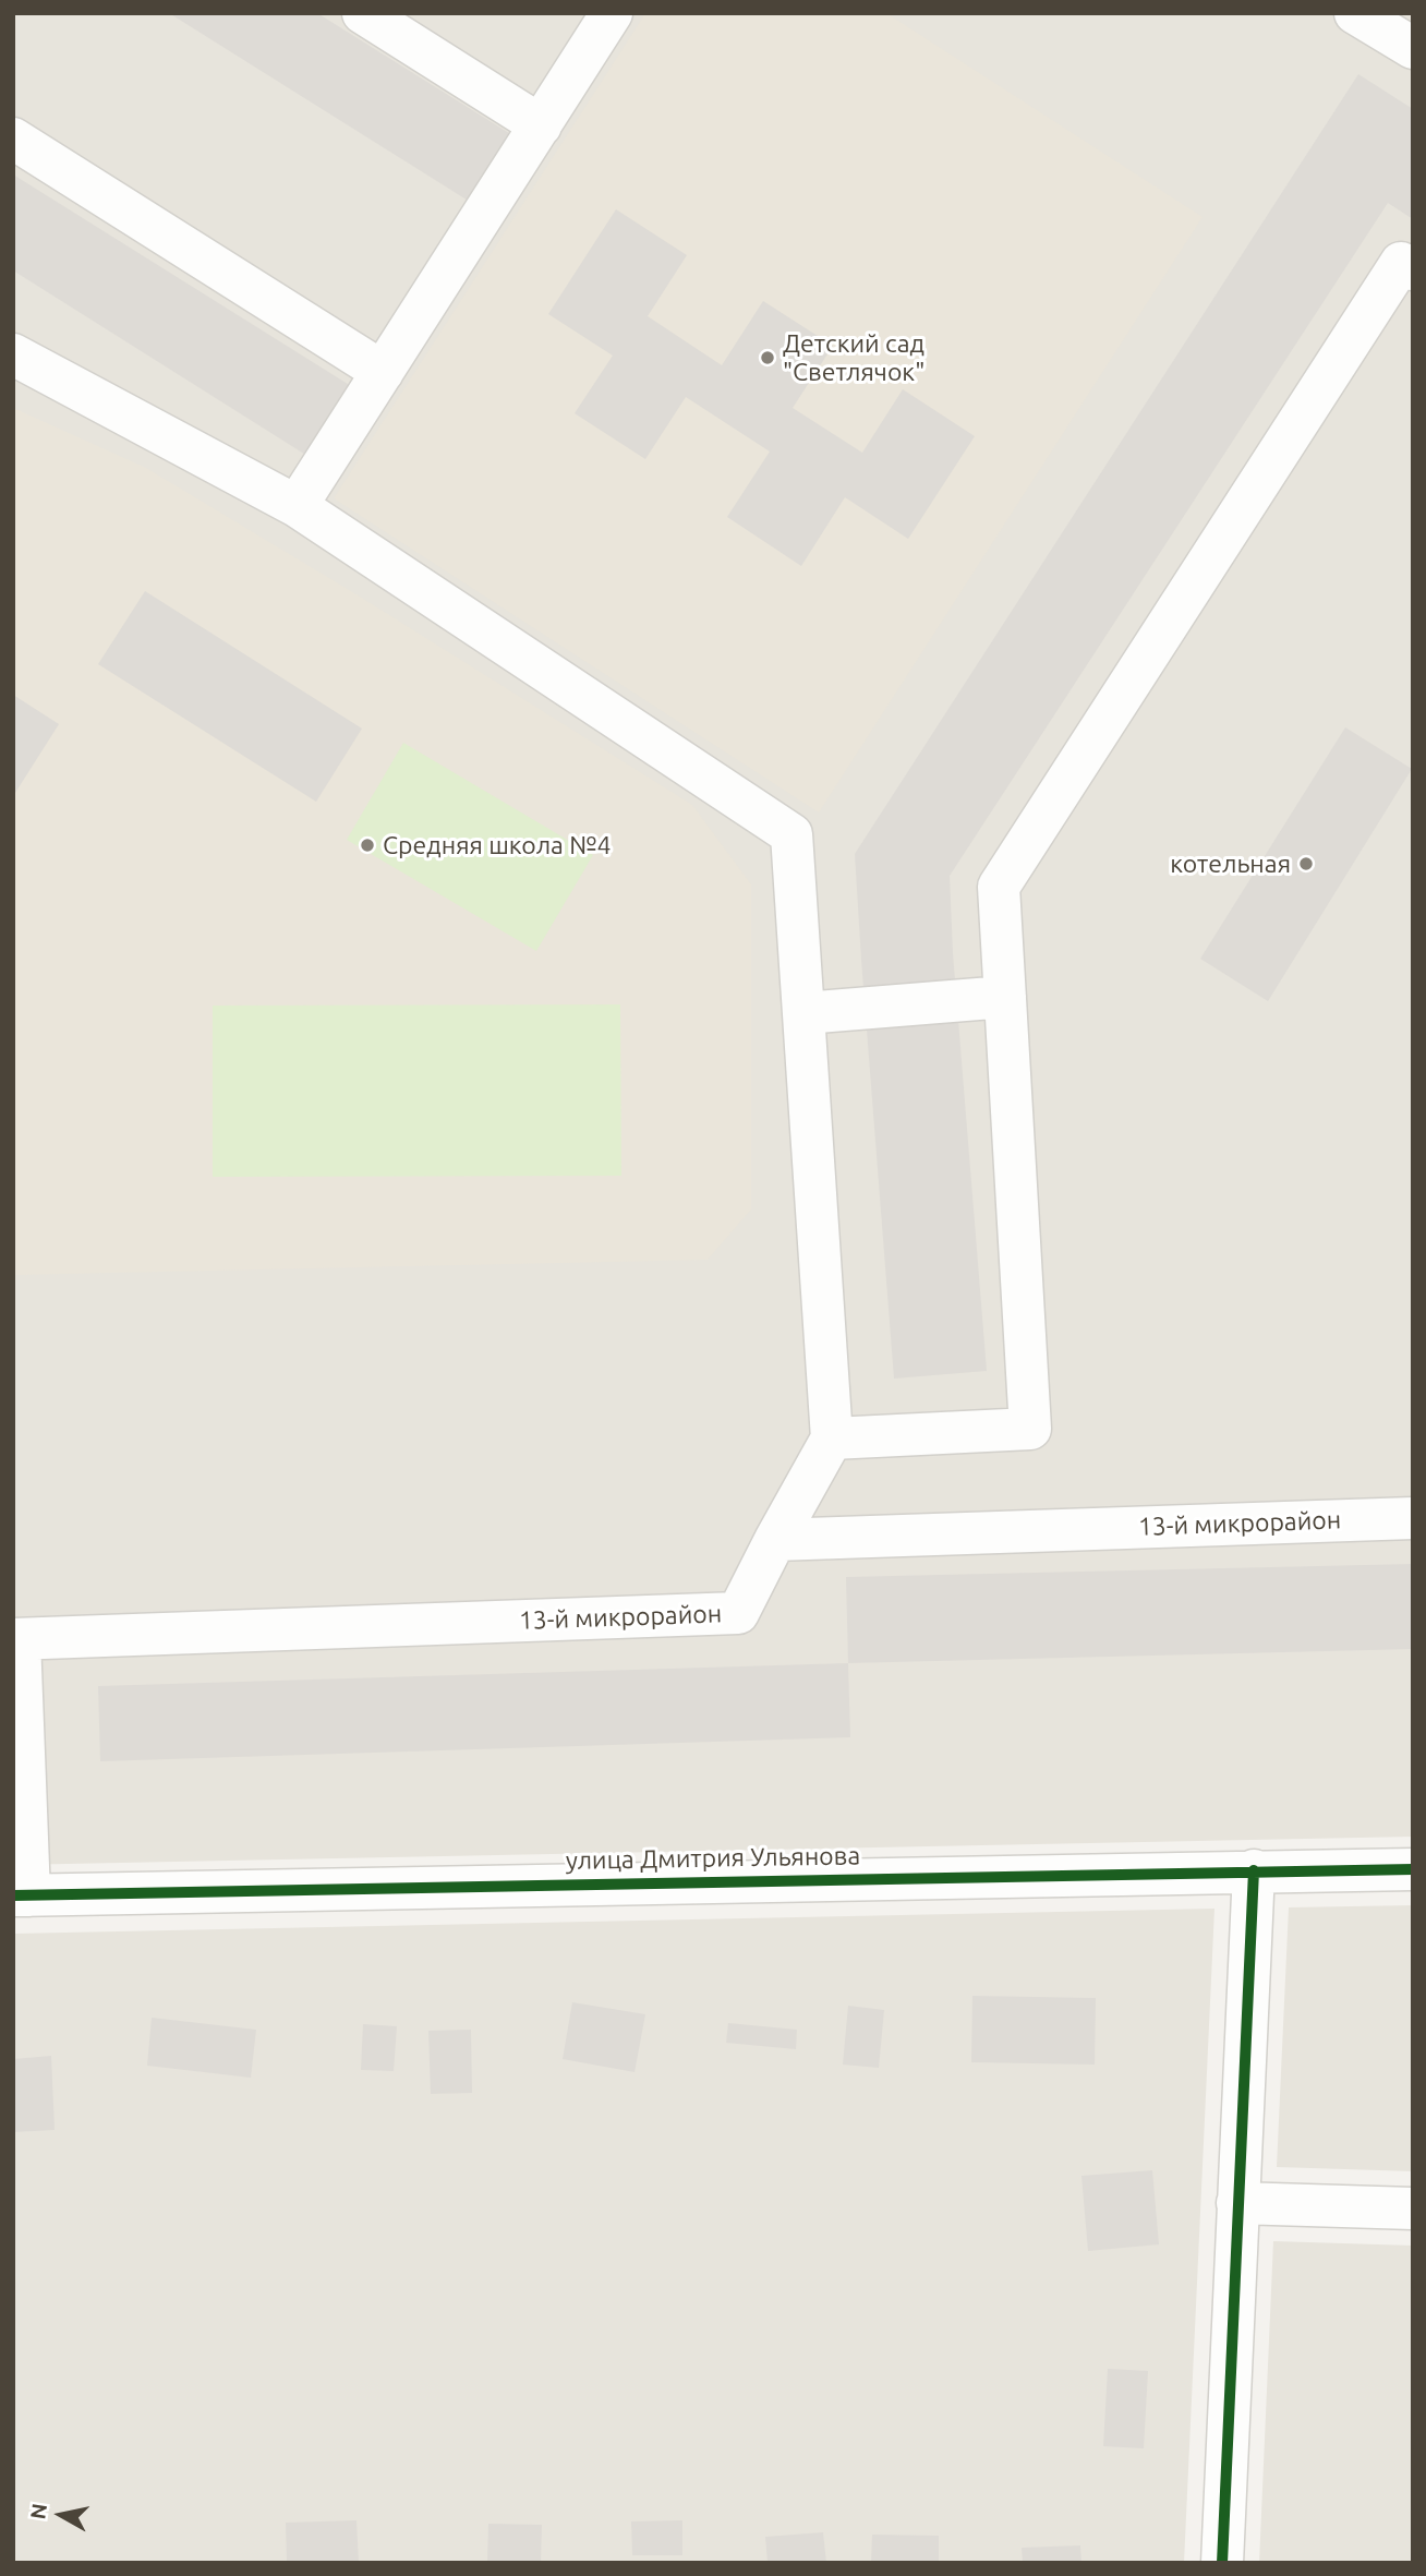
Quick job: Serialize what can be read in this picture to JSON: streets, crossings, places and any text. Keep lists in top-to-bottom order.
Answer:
{
  "streets": {
    "street": ["13-й микрорайон", "улица Дмитрия Ульянова"]
  },
  "places": ["Детский сад \"Светлячок\"", "Средняя школа №4", "котельная"],
  "north": "left"
}
